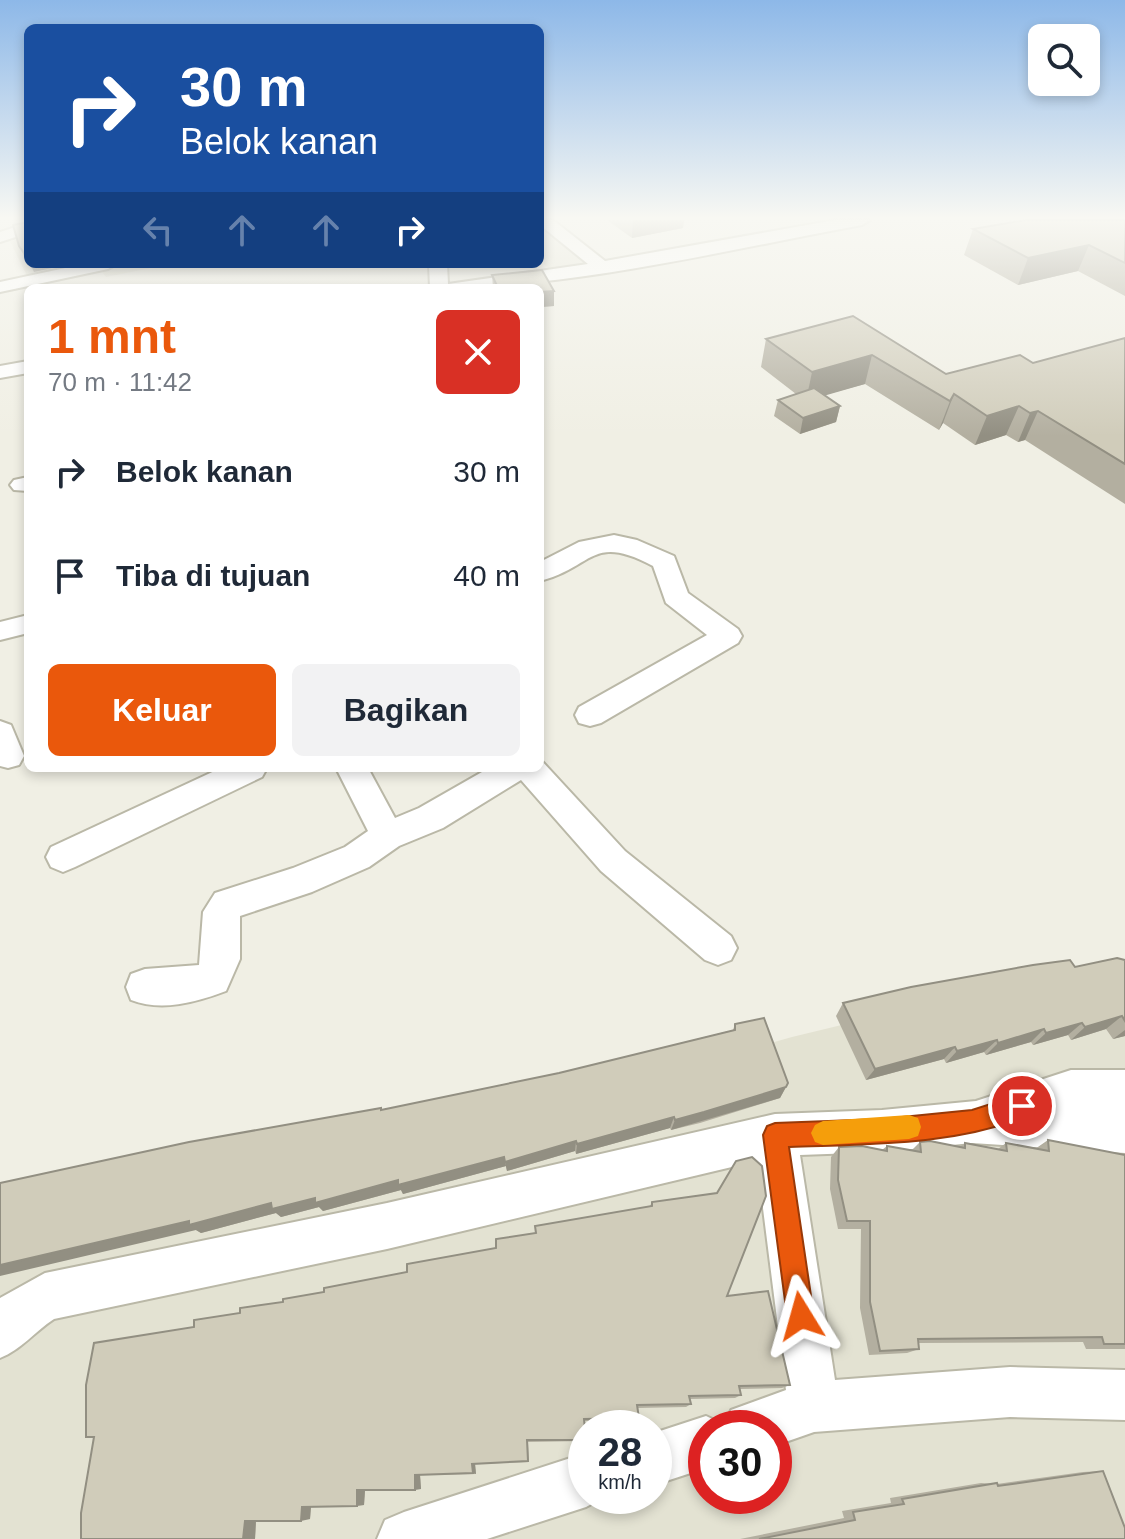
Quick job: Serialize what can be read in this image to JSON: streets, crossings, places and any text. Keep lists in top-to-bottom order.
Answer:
{
  "page": {
    "turn": ["30 m", "Belok kanan"],
    "heading": ["1 mnt", "70 m · 11:42"],
    "list": [
      {
        "name": "Belok kanan",
        "value": "30 m"
      },
      {
        "name": "Tiba di tujuan",
        "value": "40 m"
      }
    ],
    "buttons": ["Keluar", "Bagikan"],
    "speed": "28 km/h",
    "limit": "30"
  }
}
